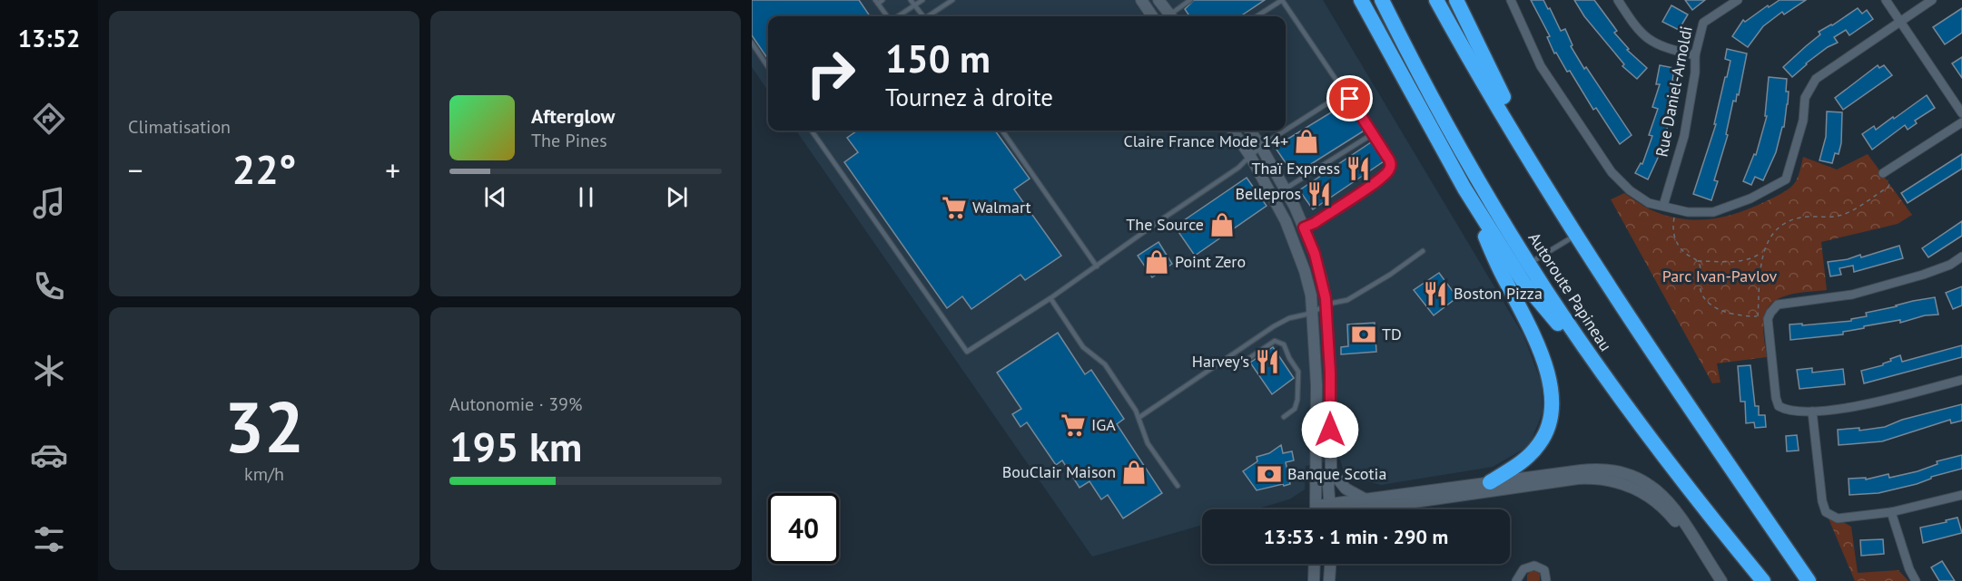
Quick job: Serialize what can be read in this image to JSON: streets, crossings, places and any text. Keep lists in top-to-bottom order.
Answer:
{
  "streets": {
    "highway": ["Autoroute Papineau"],
    "street": ["Rue Daniel-Arnoldi"]
  },
  "parks": ["Parc Ivan-Pavlov"],
  "places": {
    "shop": [
      "Claire France Mode 14+",
      "The Source",
      "Point Zero",
      "BouClair Maison"
    ],
    "restaurant": [
      "Thaï Express",
      "Bellepros",
      "Boston Pizza",
      "Harvey's"
    ],
    "supermarket": ["Walmart", "IGA"],
    "bank": ["TD", "Banque Scotia"]
  },
  "page": {
    "tabs": "13:52",
    "tile": [
      "Climatisation",
      ["32", "km/h"],
      ["Autonomie · 39%", "195 km"]
    ],
    "turn": ["150 m", "Tournez à droite"],
    "song": ["Afterglow", "The Pines"],
    "heat": ["−", "22°", "+"],
    "limit": "40",
    "trip": "13:53 · 1 min · 290 m"
  }
}
